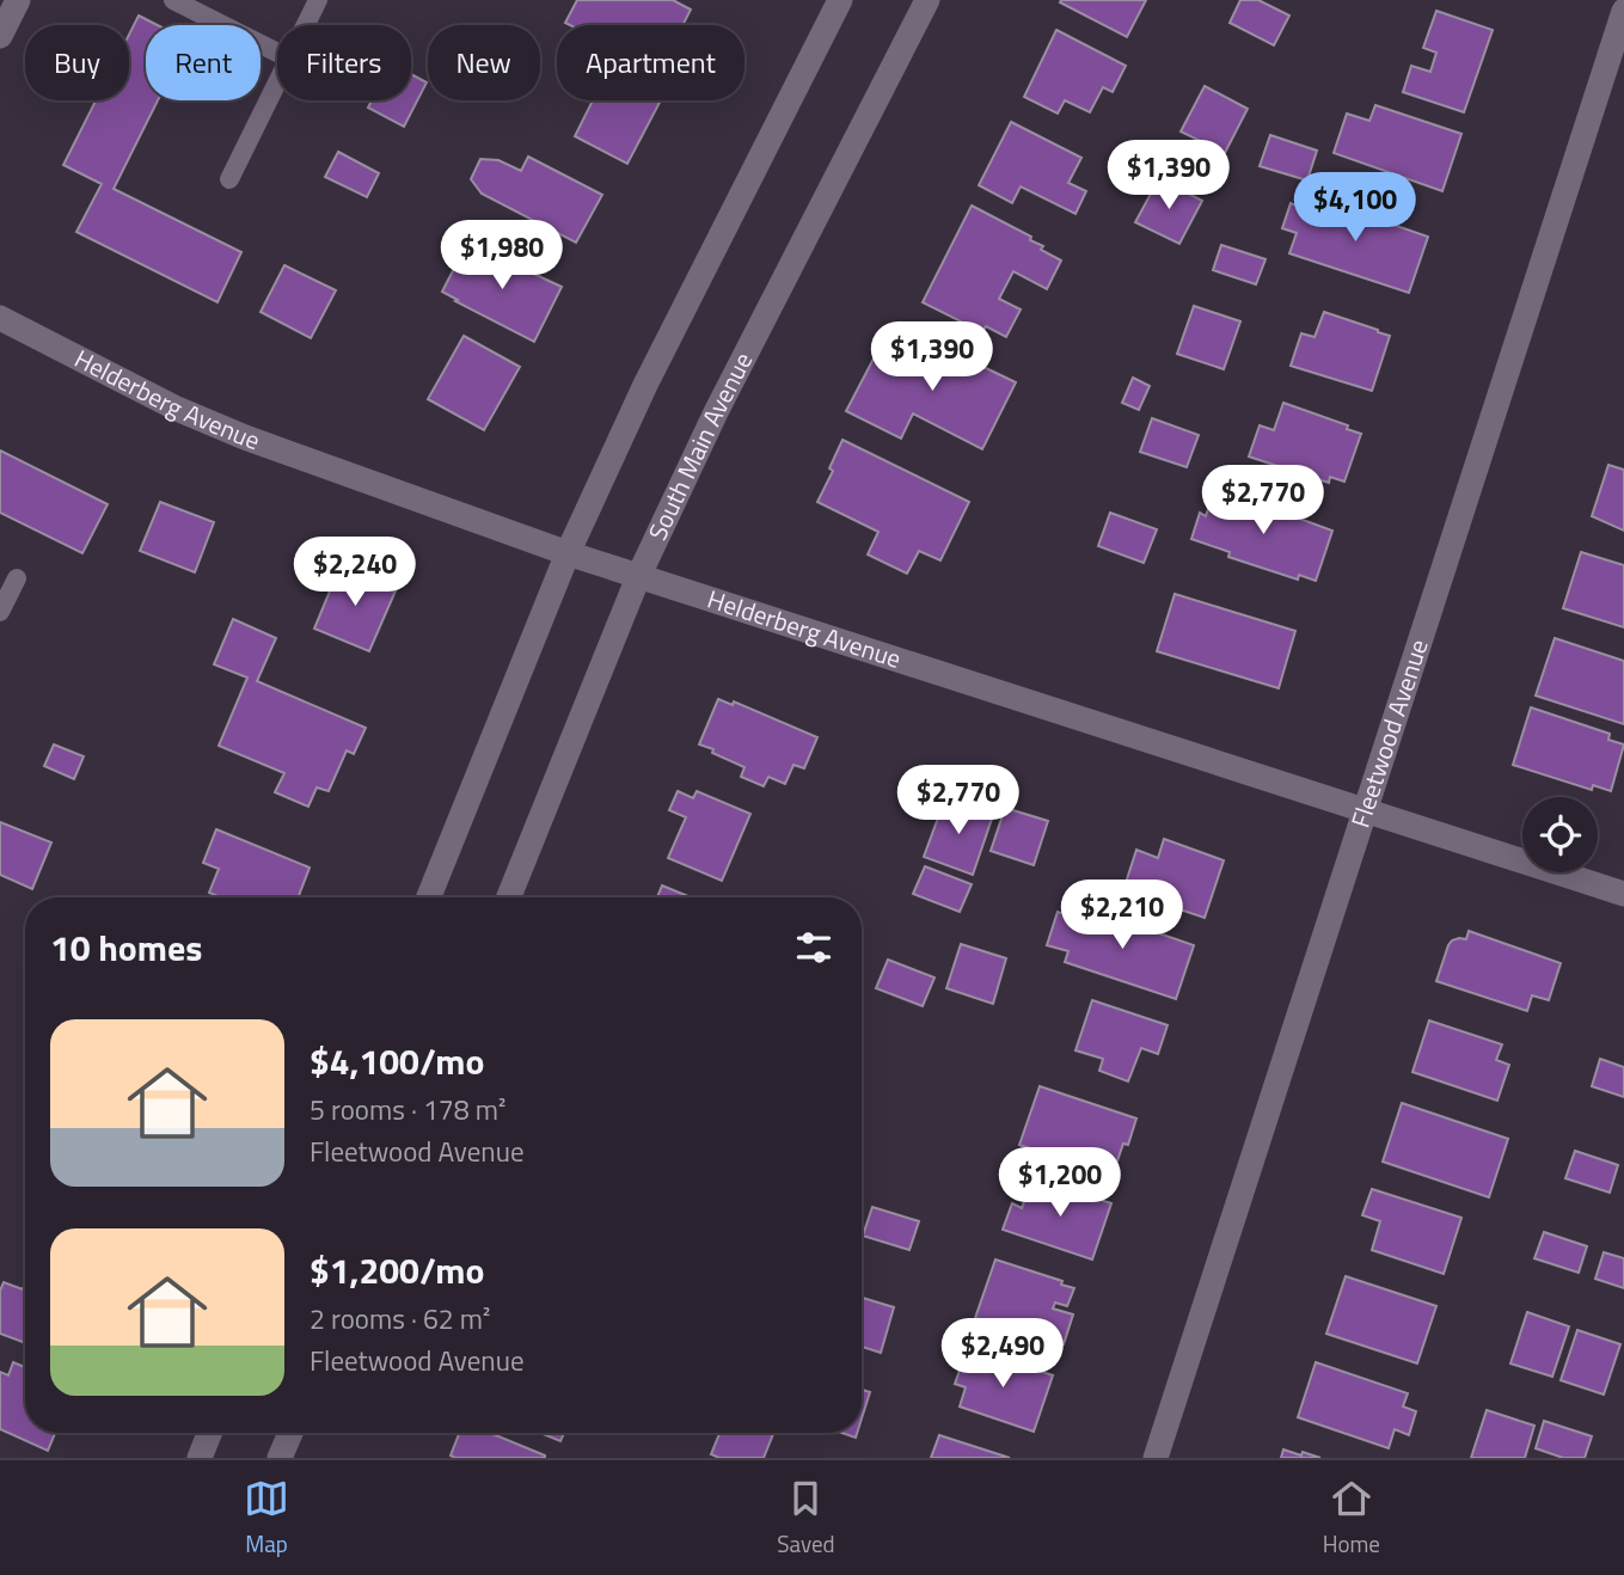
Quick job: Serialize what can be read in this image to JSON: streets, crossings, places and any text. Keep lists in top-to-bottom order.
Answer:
{
  "streets": {
    "street": ["Helderberg Avenue", "South Main Avenue", "Fleetwood Avenue"]
  },
  "crossings": [
    ["Helderberg Avenue", "South Main Avenue"],
    ["Helderberg Avenue", "Fleetwood Avenue"]
  ],
  "page": {
    "chip": [
      "Buy",
      "Rent",
      "Filters",
      "New",
      "Apartment"
    ],
    "price": [
      "$1,390",
      "$4,100",
      "$1,980",
      "$1,390",
      "$2,770",
      "$2,240",
      "$2,770",
      "$2,210",
      "$1,200",
      "$2,490"
    ],
    "heading": "10 homes",
    "list": [
      {
        "name": "$4,100/mo",
        "note": "5 rooms · 178 m² · Fleetwood Avenue"
      },
      {
        "name": "$1,200/mo",
        "note": "2 rooms · 62 m² · Fleetwood Avenue"
      }
    ],
    "tabs": ["Map", "Saved", "Home"]
  }
}
